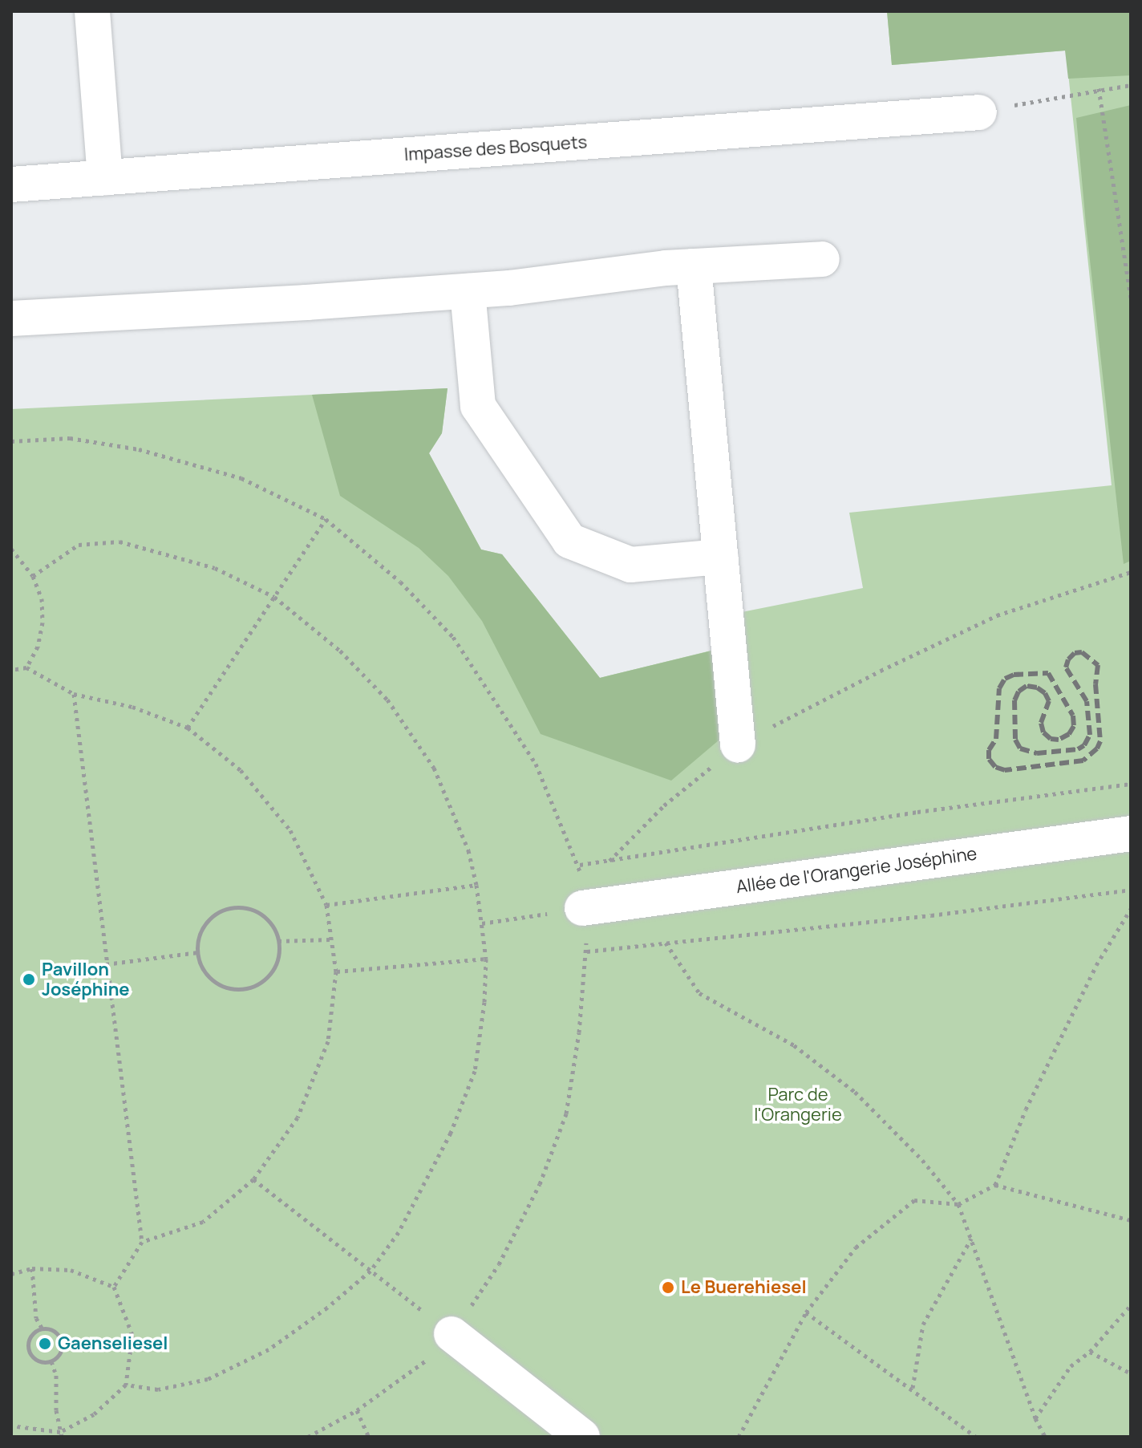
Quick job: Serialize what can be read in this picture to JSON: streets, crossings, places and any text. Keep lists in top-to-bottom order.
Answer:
{
  "streets": {
    "street": ["Impasse des Bosquets", "Allée de l'Orangerie Joséphine"]
  },
  "parks": ["Parc de l'Orangerie"],
  "places": ["Pavillon Joséphine", "Le Buerehiesel", "Gaenseliesel"]
}
